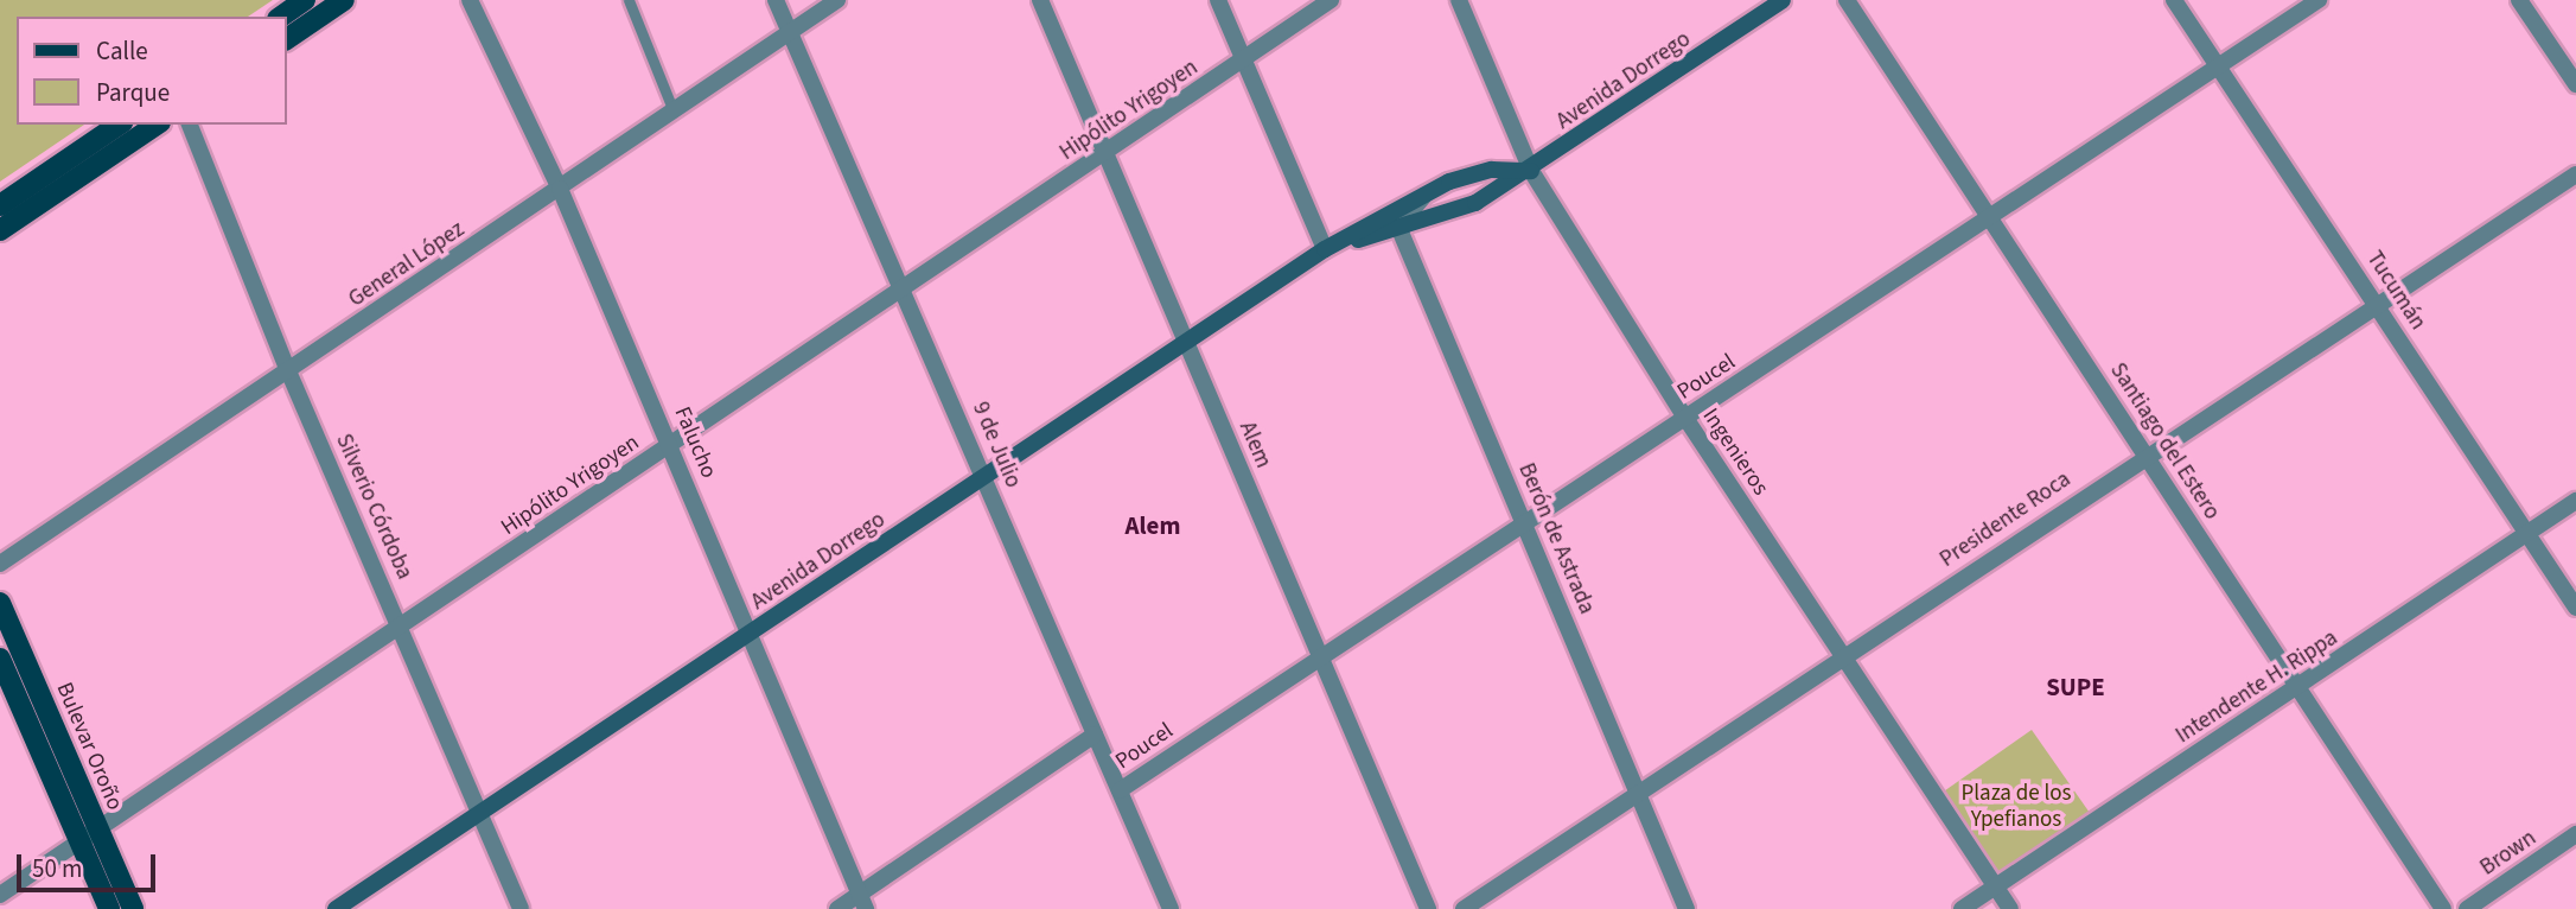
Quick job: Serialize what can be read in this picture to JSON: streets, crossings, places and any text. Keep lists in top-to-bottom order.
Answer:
{
  "streets": {
    "main road": ["Avenida Dorrego", "Bulevar Oroño"],
    "street": [
      "Hipólito Yrigoyen",
      "General López",
      "Tucumán",
      "Poucel",
      "Santiago del Estero",
      "Falucho",
      "9 de Julio",
      "Alem",
      "Ingenieros",
      "Silverio Córdoba",
      "Presidente Roca",
      "Berón de Astrada",
      "Intendente H. Rippa",
      "Brown"
    ]
  },
  "crossings": [
    ["Avenida Dorrego", "Falucho"],
    ["Avenida Dorrego", "9 de Julio"],
    ["Avenida Dorrego", "Alem"],
    ["Avenida Dorrego", "Ingenieros"],
    ["Avenida Dorrego", "Silverio Córdoba"],
    ["Avenida Dorrego", "Berón de Astrada"],
    ["Hipólito Yrigoyen", "Falucho"],
    ["Hipólito Yrigoyen", "9 de Julio"],
    ["Hipólito Yrigoyen", "Alem"],
    ["Hipólito Yrigoyen", "Silverio Córdoba"],
    ["Hipólito Yrigoyen", "Bulevar Oroño"],
    ["General López", "Falucho"],
    ["General López", "9 de Julio"],
    ["General López", "Silverio Córdoba"],
    ["Tucumán", "Poucel"],
    ["Tucumán", "Presidente Roca"],
    ["Tucumán", "Intendente H. Rippa"],
    ["Poucel", "Santiago del Estero"],
    ["Poucel", "Falucho"],
    ["Poucel", "9 de Julio"],
    ["Poucel", "Alem"],
    ["Poucel", "Ingenieros"],
    ["Poucel", "Berón de Astrada"],
    ["Santiago del Estero", "Presidente Roca"],
    ["Santiago del Estero", "Intendente H. Rippa"],
    ["Ingenieros", "Presidente Roca"],
    ["Ingenieros", "Intendente H. Rippa"],
    ["Presidente Roca", "Berón de Astrada"]
  ],
  "districts": ["Alem", "SUPE"],
  "parks": ["Plaza de los Ypefianos"],
  "legend": ["Calle", "Parque"],
  "scale_bar": "50 m"
}
